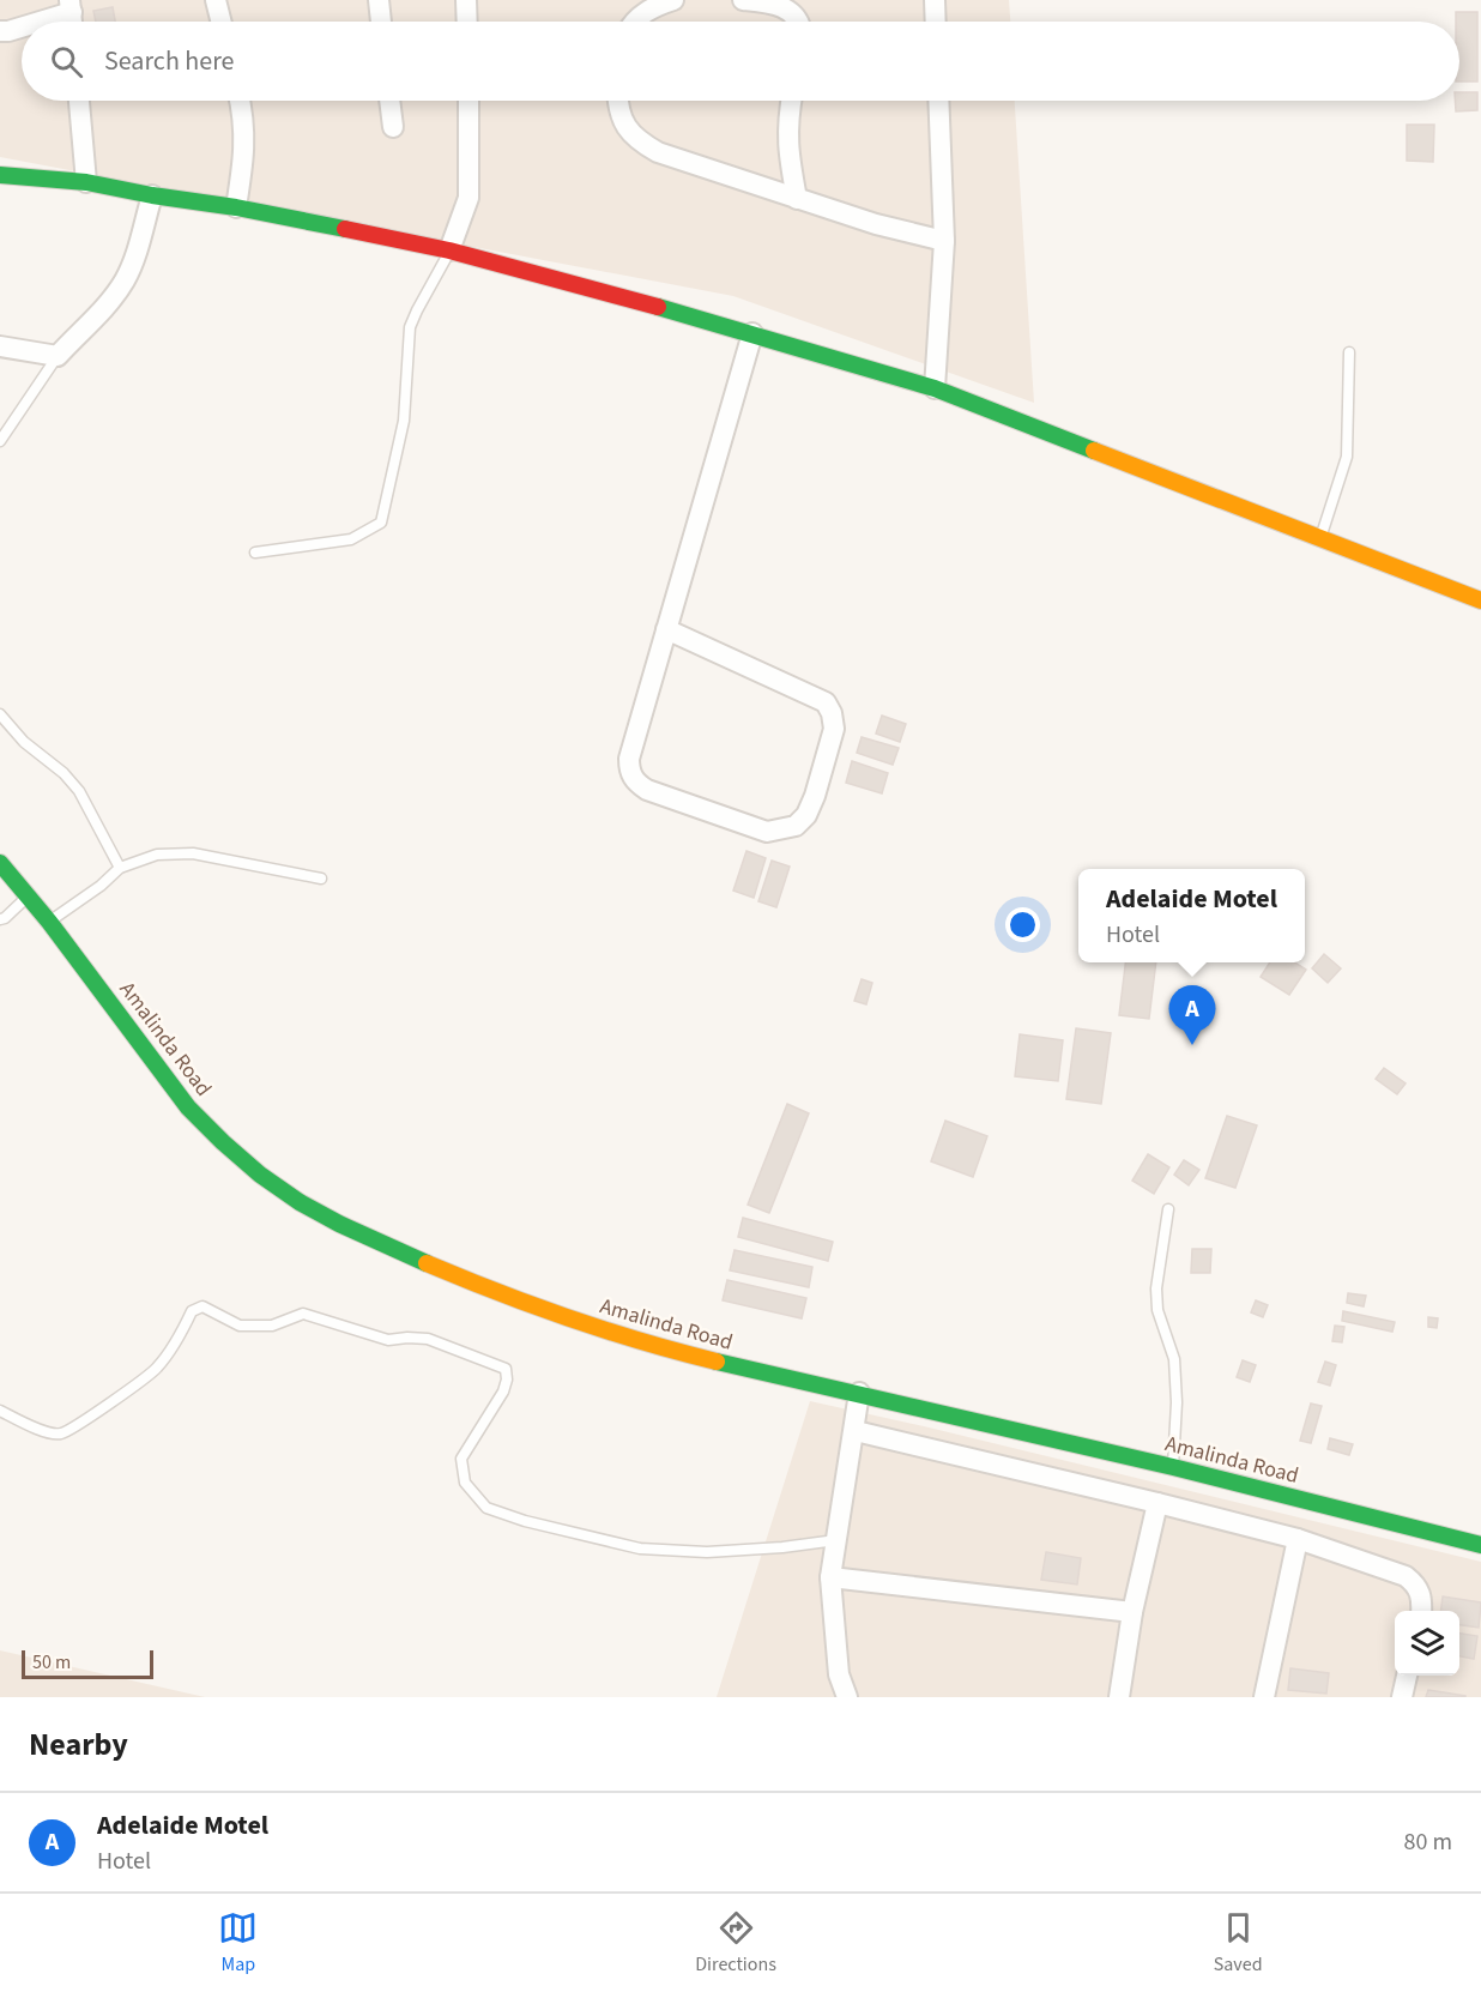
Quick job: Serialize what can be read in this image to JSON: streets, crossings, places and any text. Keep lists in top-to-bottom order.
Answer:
{
  "streets": {
    "street": ["Amalinda Road"]
  },
  "scale_bar": "50 m",
  "page": {
    "search": "Search here",
    "popup": ["Adelaide Motel", "Hotel"],
    "pins": "A",
    "scale": "50 m",
    "heading": "Nearby",
    "list": [
      {
        "mark": "A",
        "name": "Adelaide Motel",
        "note": "Hotel",
        "value": "80 m"
      }
    ],
    "nav": ["Map", "Directions", "Saved"]
  }
}
